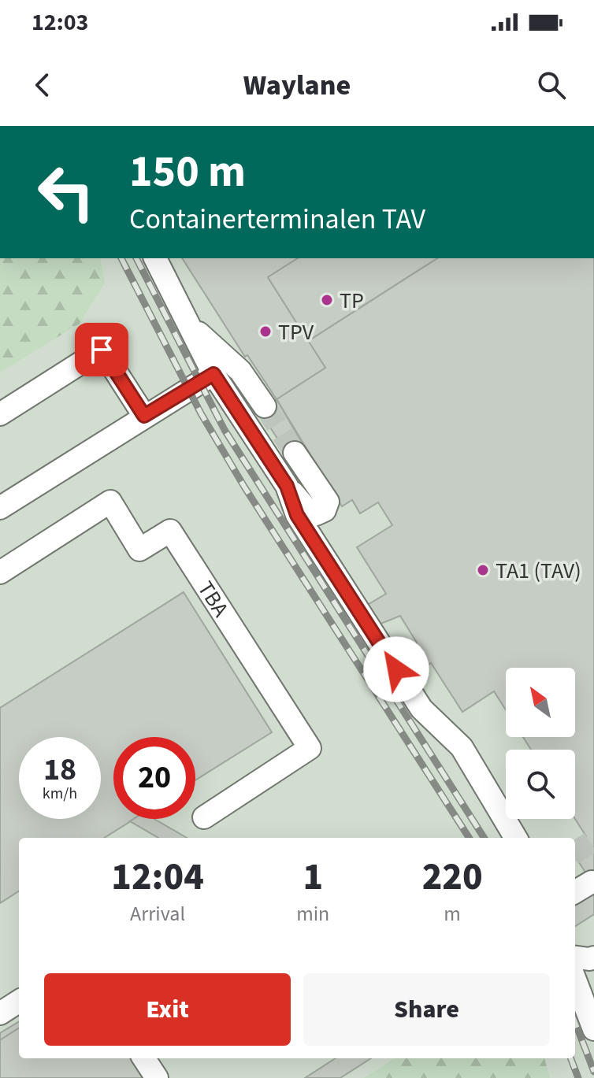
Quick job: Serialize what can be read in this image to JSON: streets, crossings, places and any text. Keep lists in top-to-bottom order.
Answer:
{
  "streets": {
    "street": ["TBA"]
  },
  "places": ["TP", "TPV", "TA1 (TAV)"],
  "north": "top left",
  "page": {
    "status": "12:03",
    "header": "Waylane",
    "turn": ["150 m", "Containerterminalen TAV"],
    "speed": "18 km/h",
    "limit": "20",
    "eta": [
      "12:04",
      "Arrival",
      "1",
      "min",
      "220",
      "m"
    ],
    "buttons": ["Exit", "Share"]
  }
}
